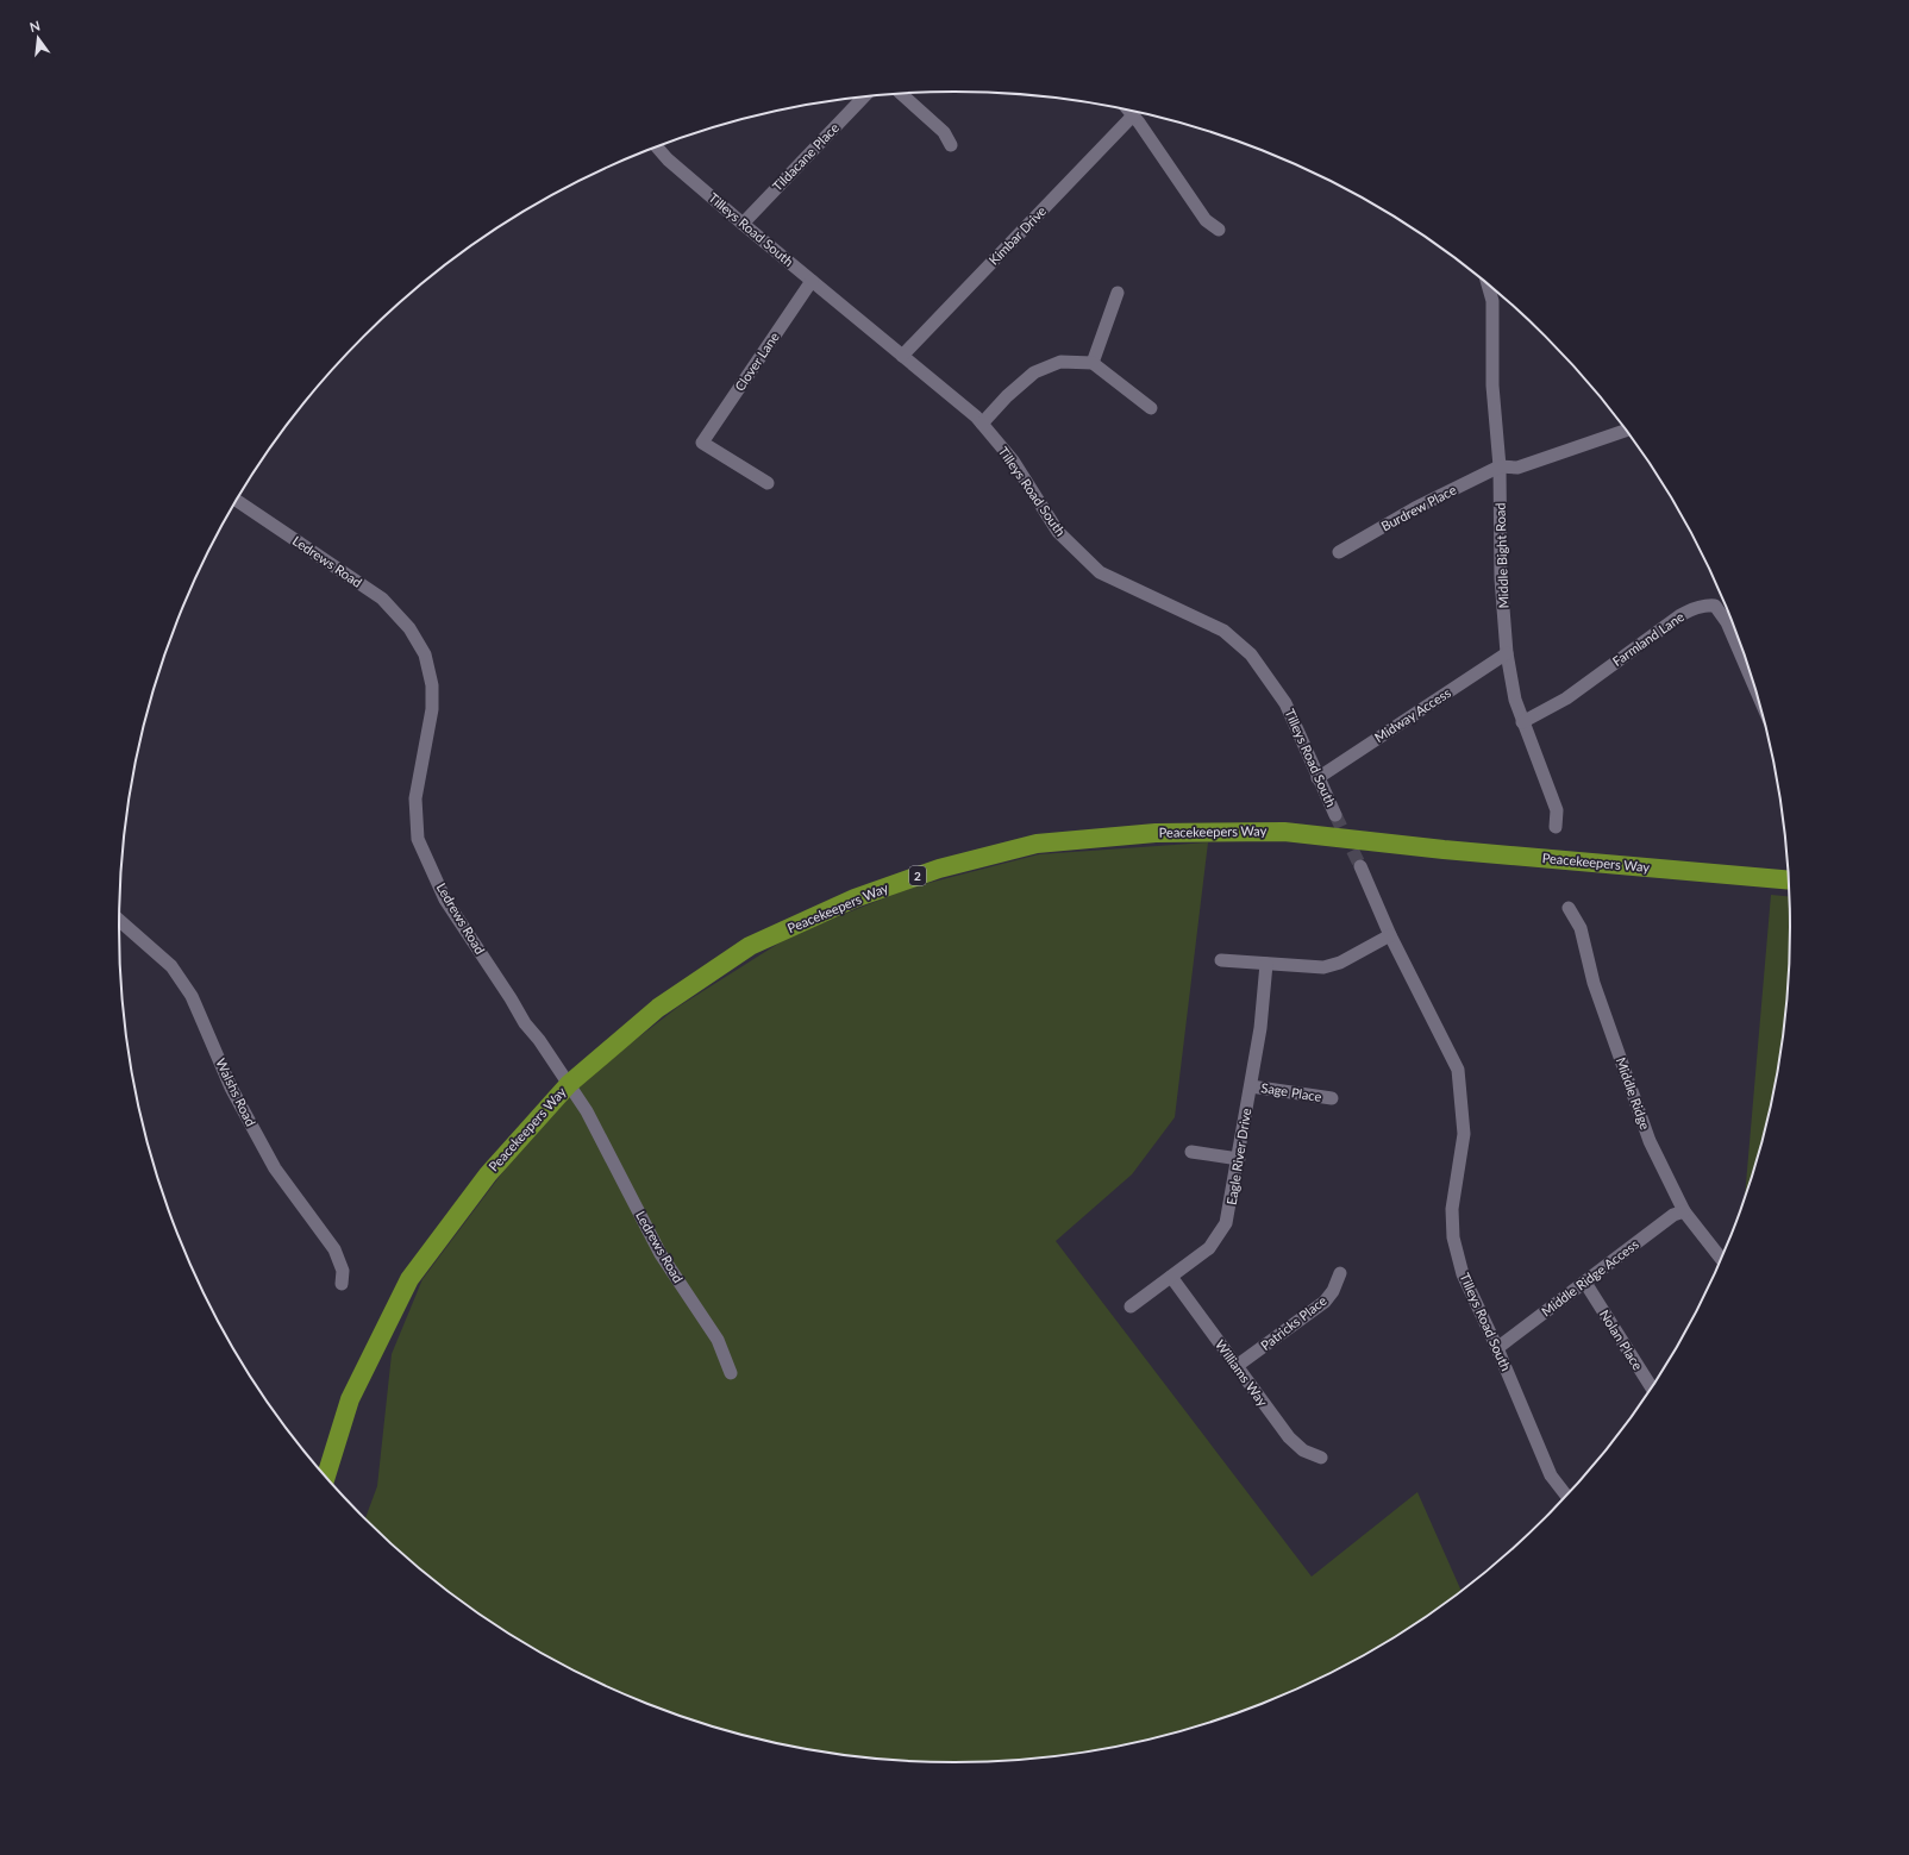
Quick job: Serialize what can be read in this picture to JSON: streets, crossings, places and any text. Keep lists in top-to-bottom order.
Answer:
{
  "streets": {
    "highway": ["Peacekeepers Way", "2"],
    "street": [
      "Tildacane Place",
      "Tilleys Road South",
      "Kimbar Drive",
      "Clover Lane",
      "Burdrew Place",
      "Middle Bight Road",
      "Ledrews Road",
      "Farmland Lane",
      "Midway Access",
      "Walshs Road",
      "Sage Place",
      "Middle Ridge",
      "Eagle River Drive",
      "Middle Ridge Access",
      "Patricks Place",
      "Nolan Place",
      "Williams Way"
    ]
  },
  "crossings": [
    ["Tildacane Place", "Tilleys Road South"],
    ["Tilleys Road South", "Kimbar Drive"],
    ["Tilleys Road South", "Clover Lane"],
    ["Tilleys Road South", "Midway Access"],
    ["Tilleys Road South", "Middle Ridge Access"],
    ["Burdrew Place", "Middle Bight Road"],
    ["Middle Bight Road", "Farmland Lane"],
    ["Middle Bight Road", "Midway Access"],
    ["Sage Place", "Eagle River Drive"],
    ["Middle Ridge", "Middle Ridge Access"],
    ["Eagle River Drive", "Williams Way"],
    ["Middle Ridge Access", "Nolan Place"],
    ["Patricks Place", "Williams Way"]
  ],
  "north": "top"
}
